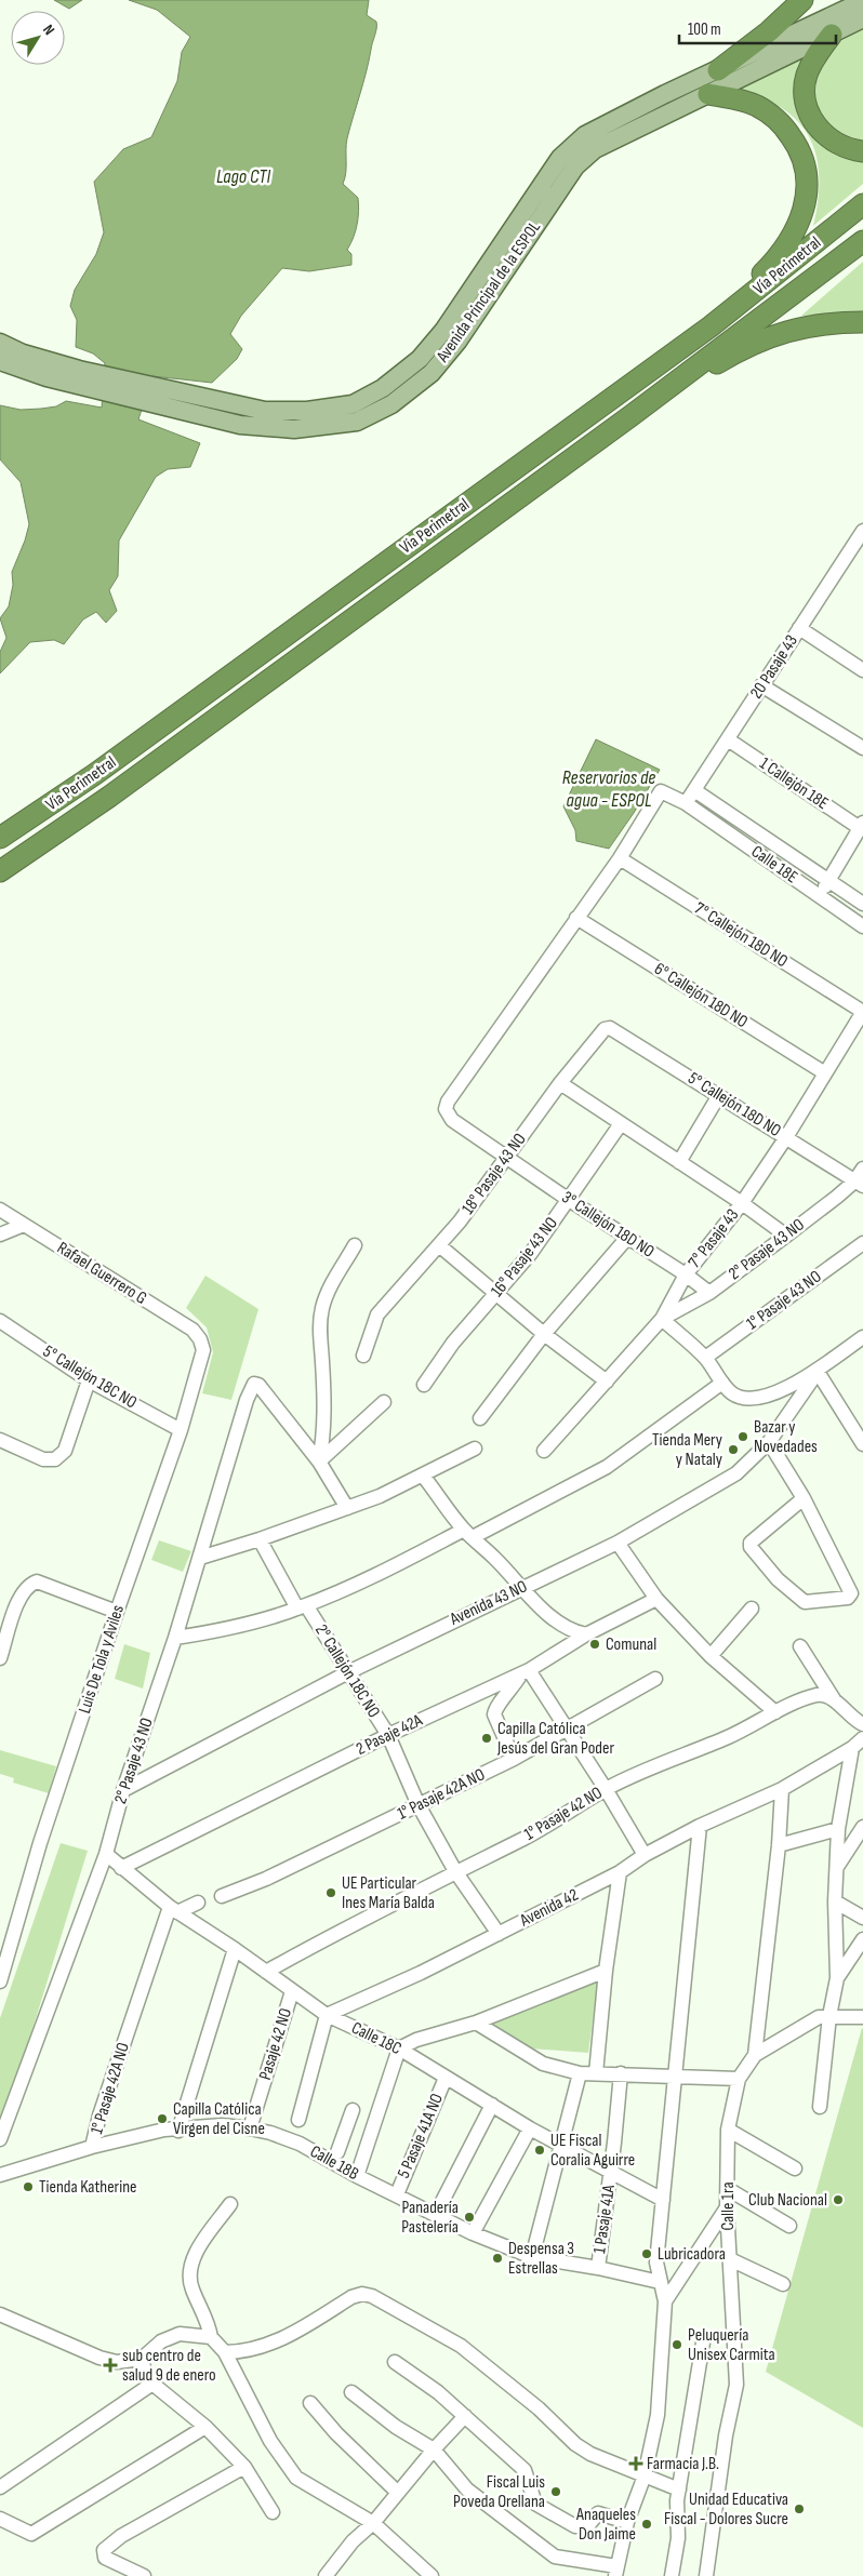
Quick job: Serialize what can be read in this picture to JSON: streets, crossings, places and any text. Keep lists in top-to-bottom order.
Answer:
{
  "streets": {
    "highway": ["Vía Perimetral"],
    "main road": ["Avenida Principal de la ESPOL"],
    "street": [
      "20 Pasaje 43",
      "1 Callejón 18E",
      "Calle 18E",
      "7° Callejón 18D NO",
      "6° Callejón 18D NO",
      "5° Callejón 18D NO",
      "18° Pasaje 43 NO",
      "3° Callejón 18D NO",
      "7° Pasaje 43",
      "2° Pasaje 43 NO",
      "16° Pasaje 43 NO",
      "Rafael Guerrero G",
      "1° Pasaje 43 NO",
      "5° Callejón 18C NO",
      "Avenida 43 NO",
      "Luis De Tola y Aviles",
      "2° Callejón 18C NO",
      "2 Pasaje 42A",
      "1° Pasaje 42A NO",
      "1° Pasaje 42 NO",
      "Avenida 42",
      "Calle 18C",
      "Pasaje 42 NO",
      "5 Pasaje 41A NO",
      "Calle 18B",
      "Calle 1ra",
      "1 Pasaje 41A"
    ]
  },
  "crossings": [
    ["20 Pasaje 43", "1 Callejón 18E"],
    ["20 Pasaje 43", "Calle 18E"],
    ["7° Callejón 18D NO", "7° Pasaje 43"],
    ["6° Callejón 18D NO", "3° Callejón 18D NO"],
    ["6° Callejón 18D NO", "7° Pasaje 43"],
    ["5° Callejón 18D NO", "18° Pasaje 43 NO"],
    ["5° Callejón 18D NO", "7° Pasaje 43"],
    ["5° Callejón 18D NO", "2° Pasaje 43 NO"],
    ["18° Pasaje 43 NO", "3° Callejón 18D NO"],
    ["3° Callejón 18D NO", "7° Pasaje 43"],
    ["3° Callejón 18D NO", "2° Pasaje 43 NO"],
    ["3° Callejón 18D NO", "16° Pasaje 43 NO"],
    ["7° Pasaje 43", "2° Pasaje 43 NO"],
    ["7° Pasaje 43", "Avenida 43 NO"],
    ["2° Pasaje 43 NO", "Avenida 43 NO"],
    ["2° Pasaje 43 NO", "Calle 18C"],
    ["Rafael Guerrero G", "Luis De Tola y Aviles"],
    ["1° Pasaje 43 NO", "Avenida 43 NO"],
    ["5° Callejón 18C NO", "Luis De Tola y Aviles"],
    ["Avenida 43 NO", "2° Callejón 18C NO"],
    ["2° Callejón 18C NO", "2 Pasaje 42A"],
    ["2° Callejón 18C NO", "1° Pasaje 42A NO"],
    ["2° Callejón 18C NO", "1° Pasaje 42 NO"],
    ["2° Callejón 18C NO", "Avenida 42"],
    ["2 Pasaje 42A", "Calle 18C"],
    ["1° Pasaje 42A NO", "Calle 18C"],
    ["1° Pasaje 42A NO", "Calle 18B"],
    ["1° Pasaje 42 NO", "Calle 18C"],
    ["Avenida 42", "Calle 18C"],
    ["Calle 18C", "Pasaje 42 NO"],
    ["Calle 18C", "5 Pasaje 41A NO"],
    ["Calle 18C", "1 Pasaje 41A"],
    ["Pasaje 42 NO", "Calle 18B"],
    ["5 Pasaje 41A NO", "Calle 18B"],
    ["Calle 18B", "1 Pasaje 41A"]
  ],
  "water": ["Lago CTI", "Reservorios de agua - ESPOL"],
  "places": {
    "other": [
      "Bazar y Novedades",
      "Tienda Mery y Nataly",
      "Comunal",
      "Capilla Católica Jesús del Gran Poder",
      "UE Particular Ines María Balda",
      "Capilla Católica Virgen del Cisne",
      "UE Fiscal Coralia Aguirre",
      "Tienda Katherine",
      "Club Nacional",
      "Panadería Pastelería",
      "Lubricadora",
      "Despensa 3 Estrellas",
      "Peluquería Unisex Carmita",
      "Fiscal Luis Poveda Orellana",
      "Unidad Educativa Fiscal - Dolores Sucre",
      "Anaqueles Don Jaime"
    ],
    "health": ["sub centro de salud 9 de enero", "Farmacia J.B."]
  },
  "scale_bar": "100 m",
  "north": "top right"
}
